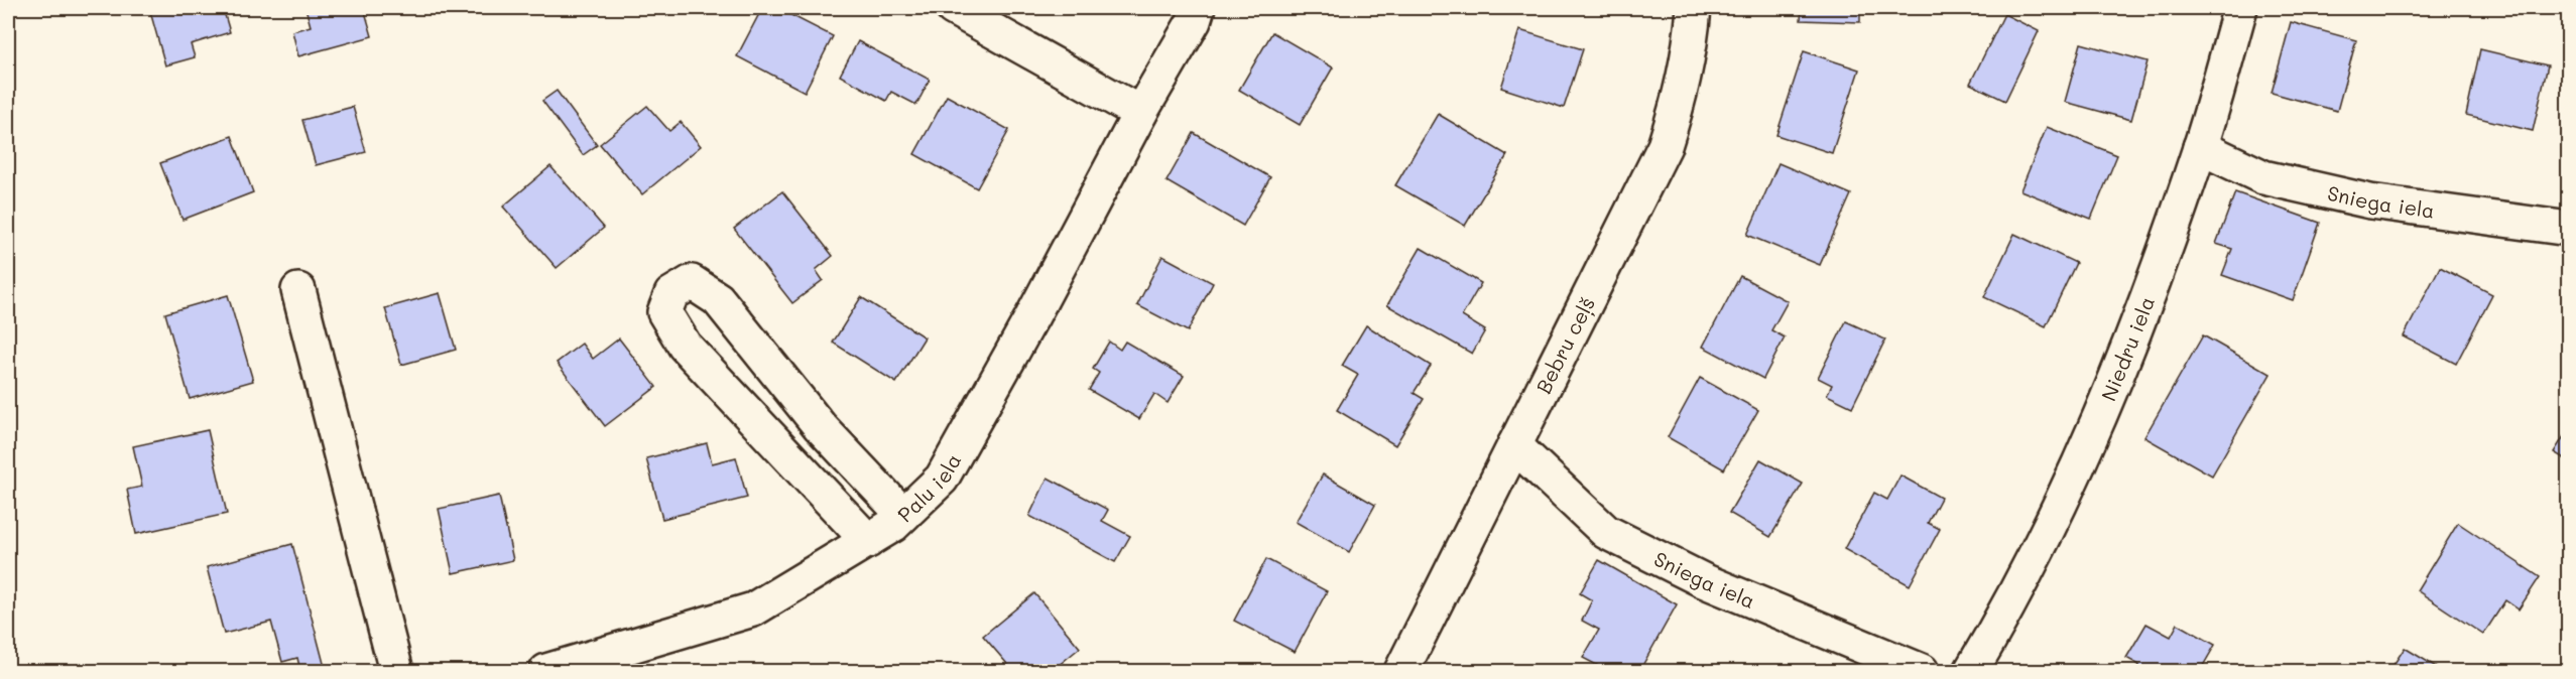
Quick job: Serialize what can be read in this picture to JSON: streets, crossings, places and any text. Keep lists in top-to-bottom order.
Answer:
{
  "streets": {
    "street": [
      "Sniega iela",
      "Bebru ceļš",
      "Niedru iela",
      "Palu iela"
    ]
  },
  "crossings": [
    ["Sniega iela", "Bebru ceļš"],
    ["Sniega iela", "Niedru iela"]
  ]
}
